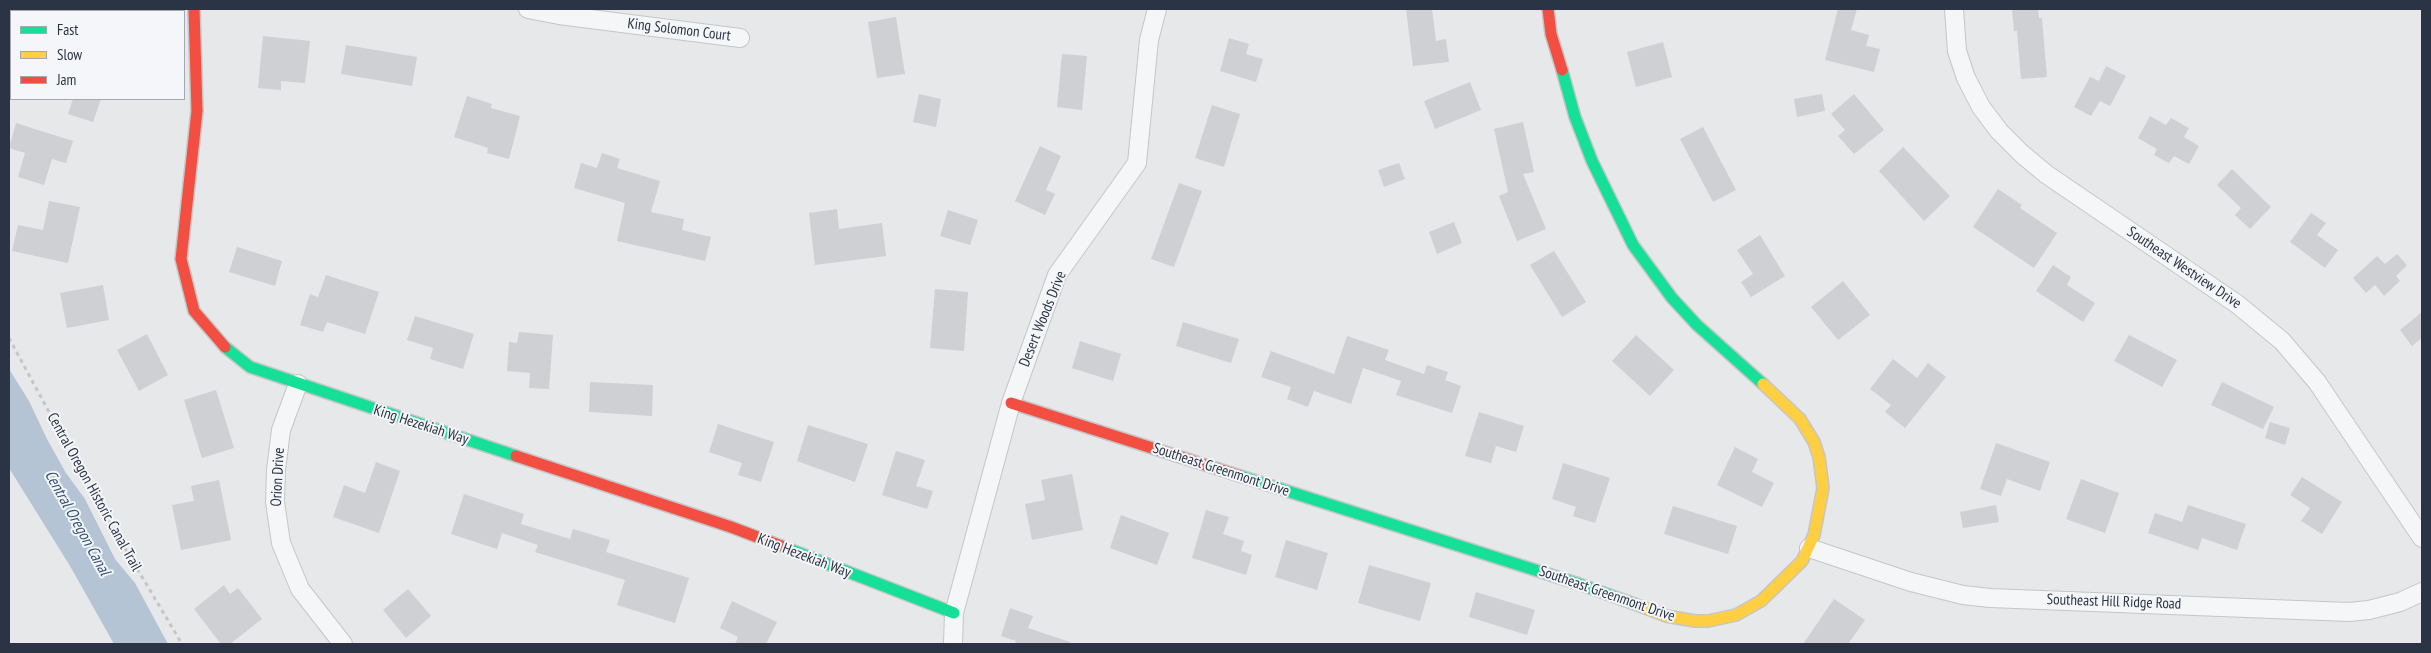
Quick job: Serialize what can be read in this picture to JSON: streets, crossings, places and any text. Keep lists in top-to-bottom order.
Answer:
{
  "streets": {
    "street": [
      "King Solomon Court",
      "Southeast Westview Drive",
      "Desert Woods Drive",
      "King Hezekiah Way",
      "Southeast Greenmont Drive",
      "Orion Drive",
      "Southeast Hill Ridge Road"
    ],
    "path": ["Central Oregon Historic Canal Trail"]
  },
  "crossings": [
    ["Desert Woods Drive", "King Hezekiah Way"],
    ["Desert Woods Drive", "Southeast Greenmont Drive"],
    ["King Hezekiah Way", "Orion Drive"],
    ["Southeast Greenmont Drive", "Southeast Hill Ridge Road"]
  ],
  "water": ["Central Oregon Canal"],
  "legend": ["Fast", "Slow", "Jam"]
}
